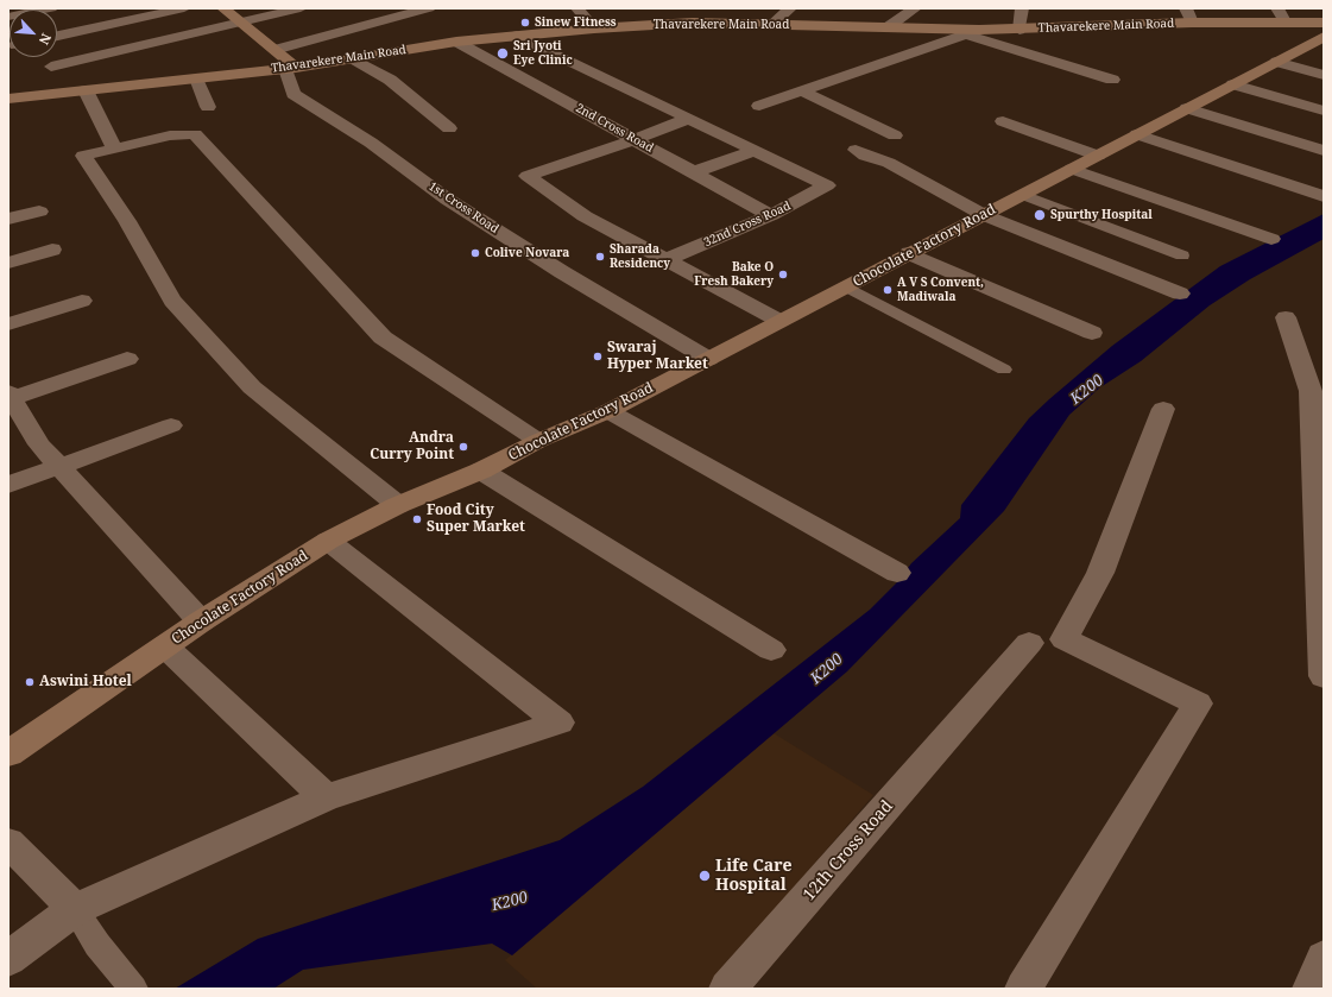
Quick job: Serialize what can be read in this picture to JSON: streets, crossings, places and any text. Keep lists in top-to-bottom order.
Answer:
{
  "streets": {
    "street": [
      "Thavarekere Main Road",
      "2nd Cross Road",
      "1st Cross Road",
      "32nd Cross Road",
      "Chocolate Factory Road",
      "12th Cross Road"
    ]
  },
  "crossings": [
    ["Thavarekere Main Road", "2nd Cross Road"],
    ["Thavarekere Main Road", "1st Cross Road"],
    ["2nd Cross Road", "32nd Cross Road"],
    ["1st Cross Road", "Chocolate Factory Road"]
  ],
  "water": ["K200"],
  "places": [
    "Sinew Fitness",
    "Sri Jyoti Eye Clinic",
    "Spurthy Hospital",
    "Colive Novara",
    "Sharada Residency",
    "Bake O Fresh Bakery",
    "A V S Convent, Madiwala",
    "Swaraj Hyper Market",
    "Andra Curry Point",
    "Food City Super Market",
    "Aswini Hotel",
    "Life Care Hospital"
  ],
  "north": "bottom right"
}
